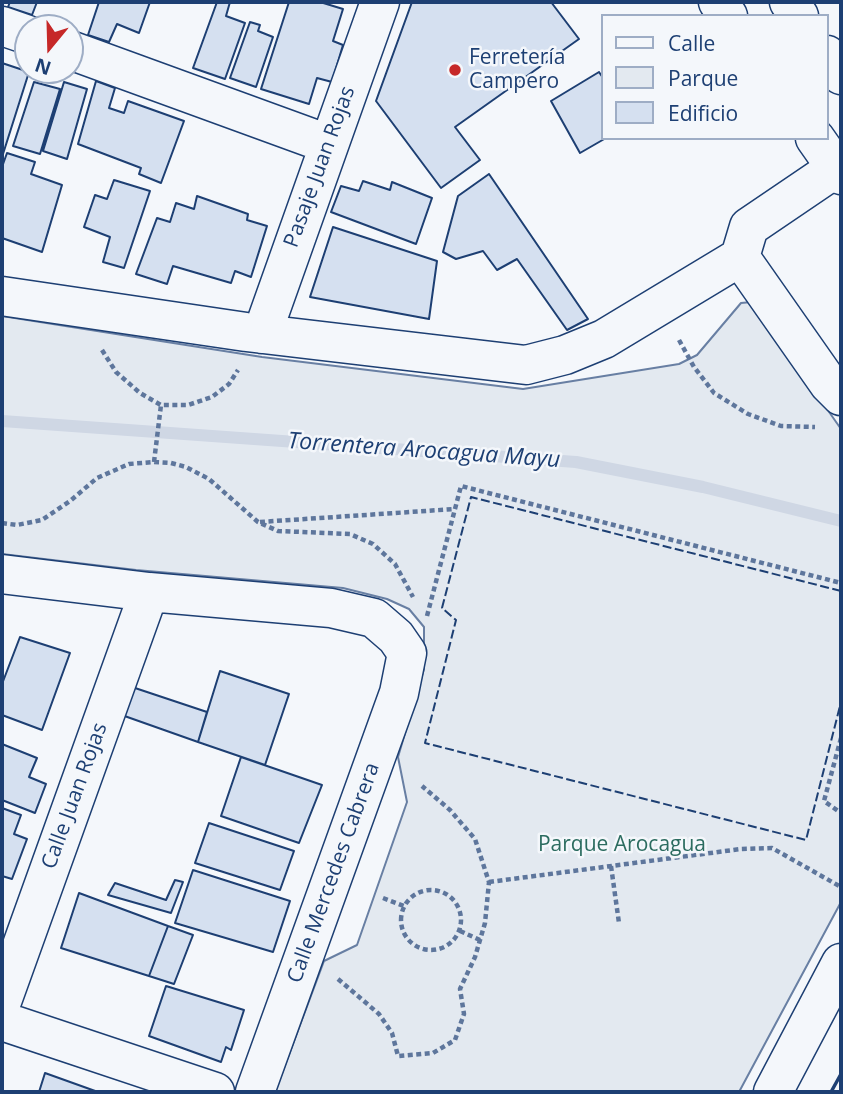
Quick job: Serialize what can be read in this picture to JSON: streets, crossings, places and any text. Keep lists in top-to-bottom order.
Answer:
{
  "streets": {
    "main road": ["Pasaje Juan Rojas", "Calle Juan Rojas", "Calle Mercedes Cabrera"]
  },
  "crossings": [
    ["Calle Juan Rojas", "Calle Mercedes Cabrera"]
  ],
  "water": ["Torrentera Arocagua Mayu"],
  "parks": ["Parque Arocagua"],
  "places": ["Ferretería Campero"],
  "legend": ["Calle", "Parque", "Edificio"],
  "north": "bottom"
}
